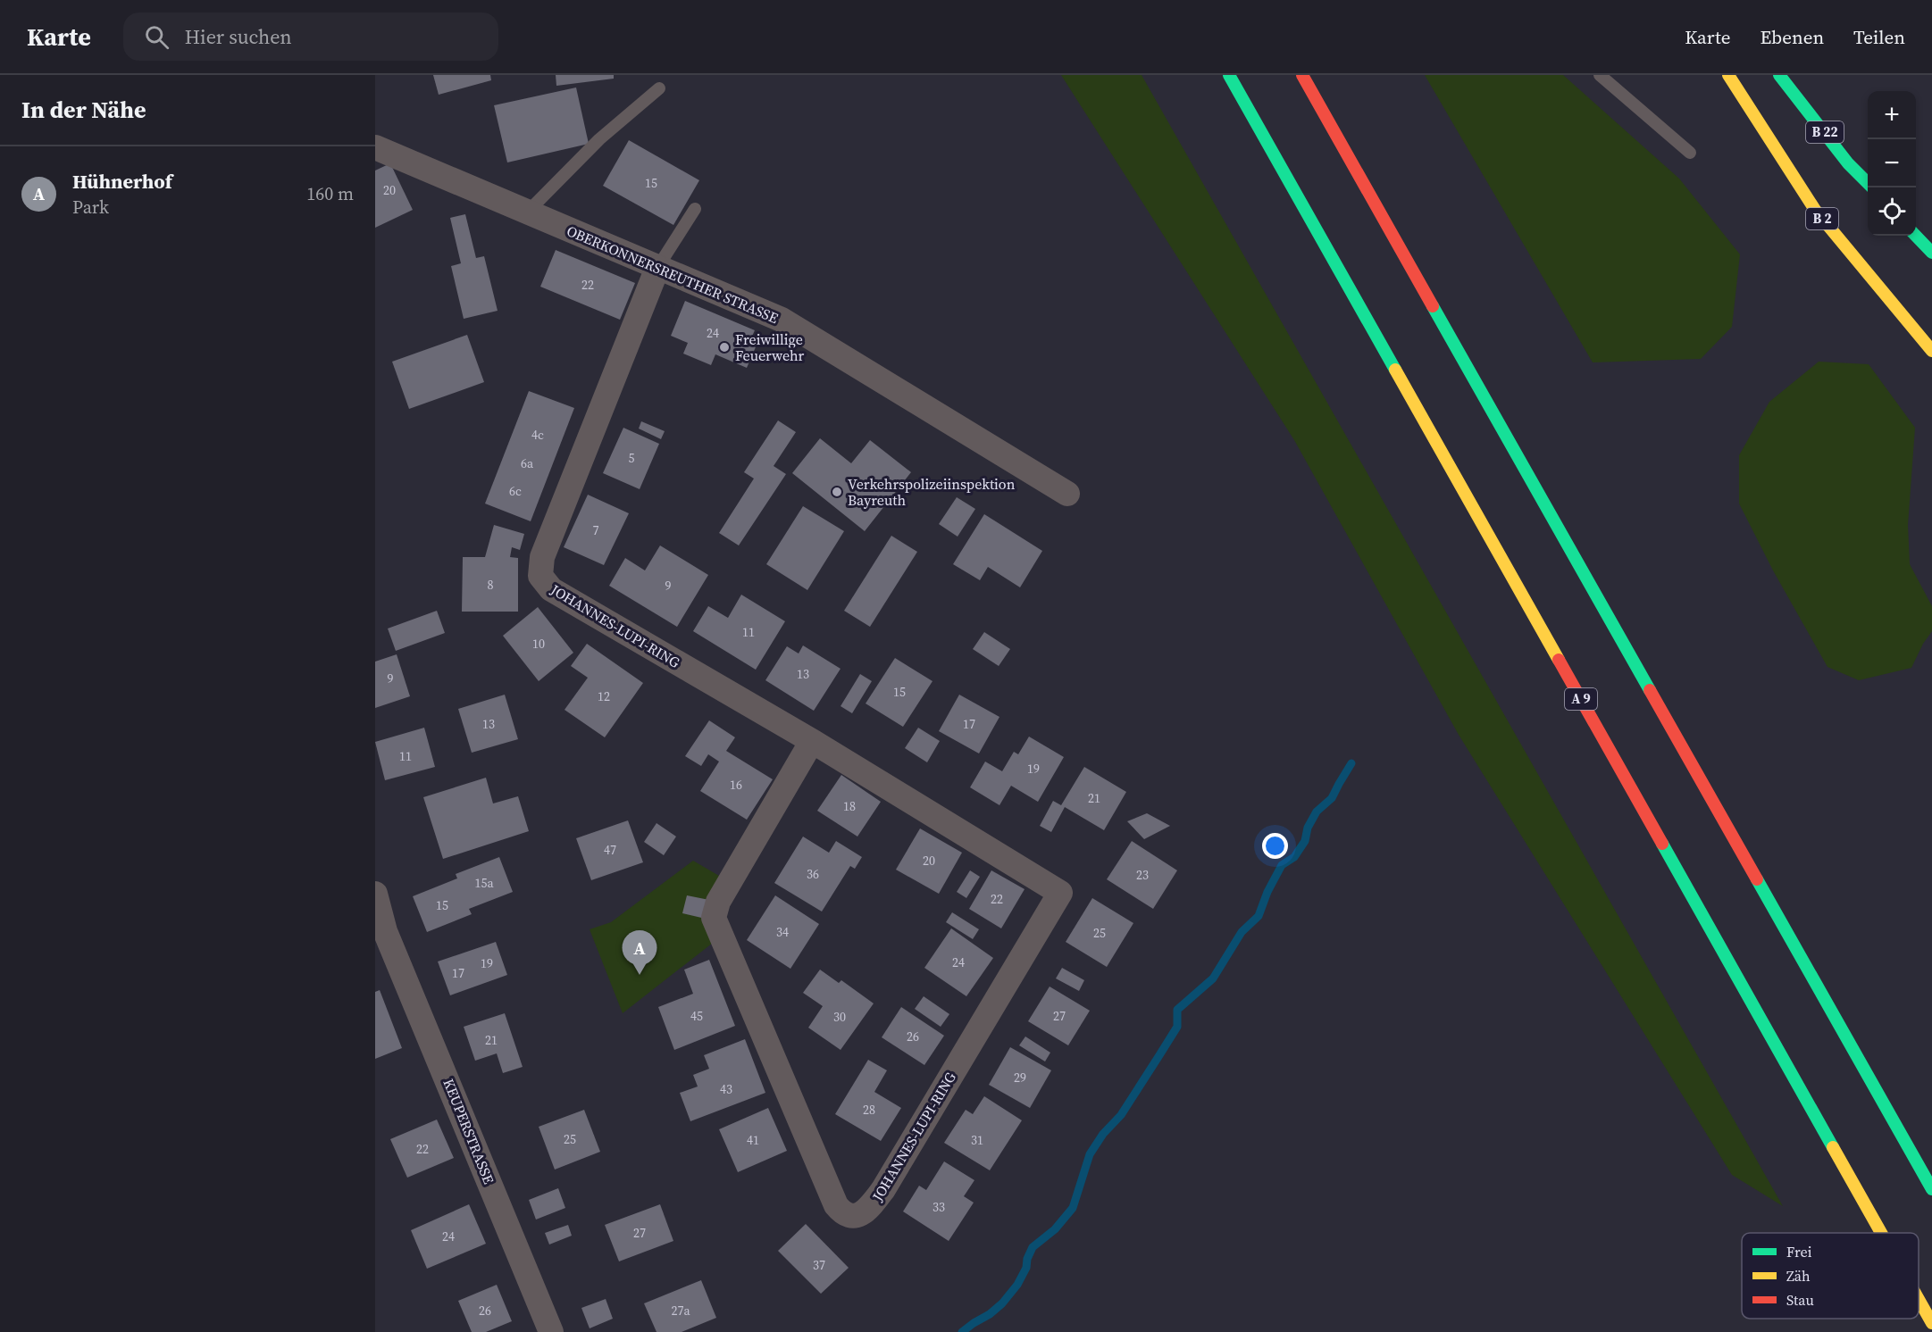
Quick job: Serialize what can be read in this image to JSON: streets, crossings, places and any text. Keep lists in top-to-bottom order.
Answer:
{
  "streets": {
    "main road": ["B 22", "B 2", "A 9"],
    "street": ["OBERKONNERSREUTHER STRASSE", "JOHANNES-LUPI-RING", "KEUPERSTRASSE"]
  },
  "crossings": [
    ["OBERKONNERSREUTHER STRASSE", "JOHANNES-LUPI-RING"]
  ],
  "places": ["Freiwillige Feuerwehr", "Verkehrspolizeiinspektion Bayreuth"],
  "house_numbers": [
    "15",
    "20",
    "22",
    "24",
    "4c",
    "5",
    "6a",
    "6c",
    "7",
    "8",
    "9",
    "11",
    "10",
    "13",
    "9",
    "15",
    "12",
    "13",
    "17",
    "11",
    "19",
    "16",
    "21",
    "18",
    "47",
    "20",
    "36",
    "23",
    "15a",
    "22",
    "15",
    "34",
    "25",
    "24",
    "19",
    "17",
    "45",
    "27",
    "30",
    "26",
    "21",
    "29",
    "43",
    "28",
    "25",
    "41",
    "31",
    "22",
    "33",
    "27",
    "24",
    "37",
    "26",
    "27a"
  ],
  "legend": ["Frei", "Zäh", "Stau"],
  "page": {
    "header": "Karte",
    "search": "Hier suchen",
    "nav": ["Karte", "Ebenen", "Teilen"],
    "heading": "In der Nähe",
    "map_buttons": ["+", "−"],
    "list": [
      {
        "mark": "A",
        "name": "Hühnerhof",
        "note": "Park",
        "value": "160 m"
      }
    ],
    "pins": "A"
  }
}
